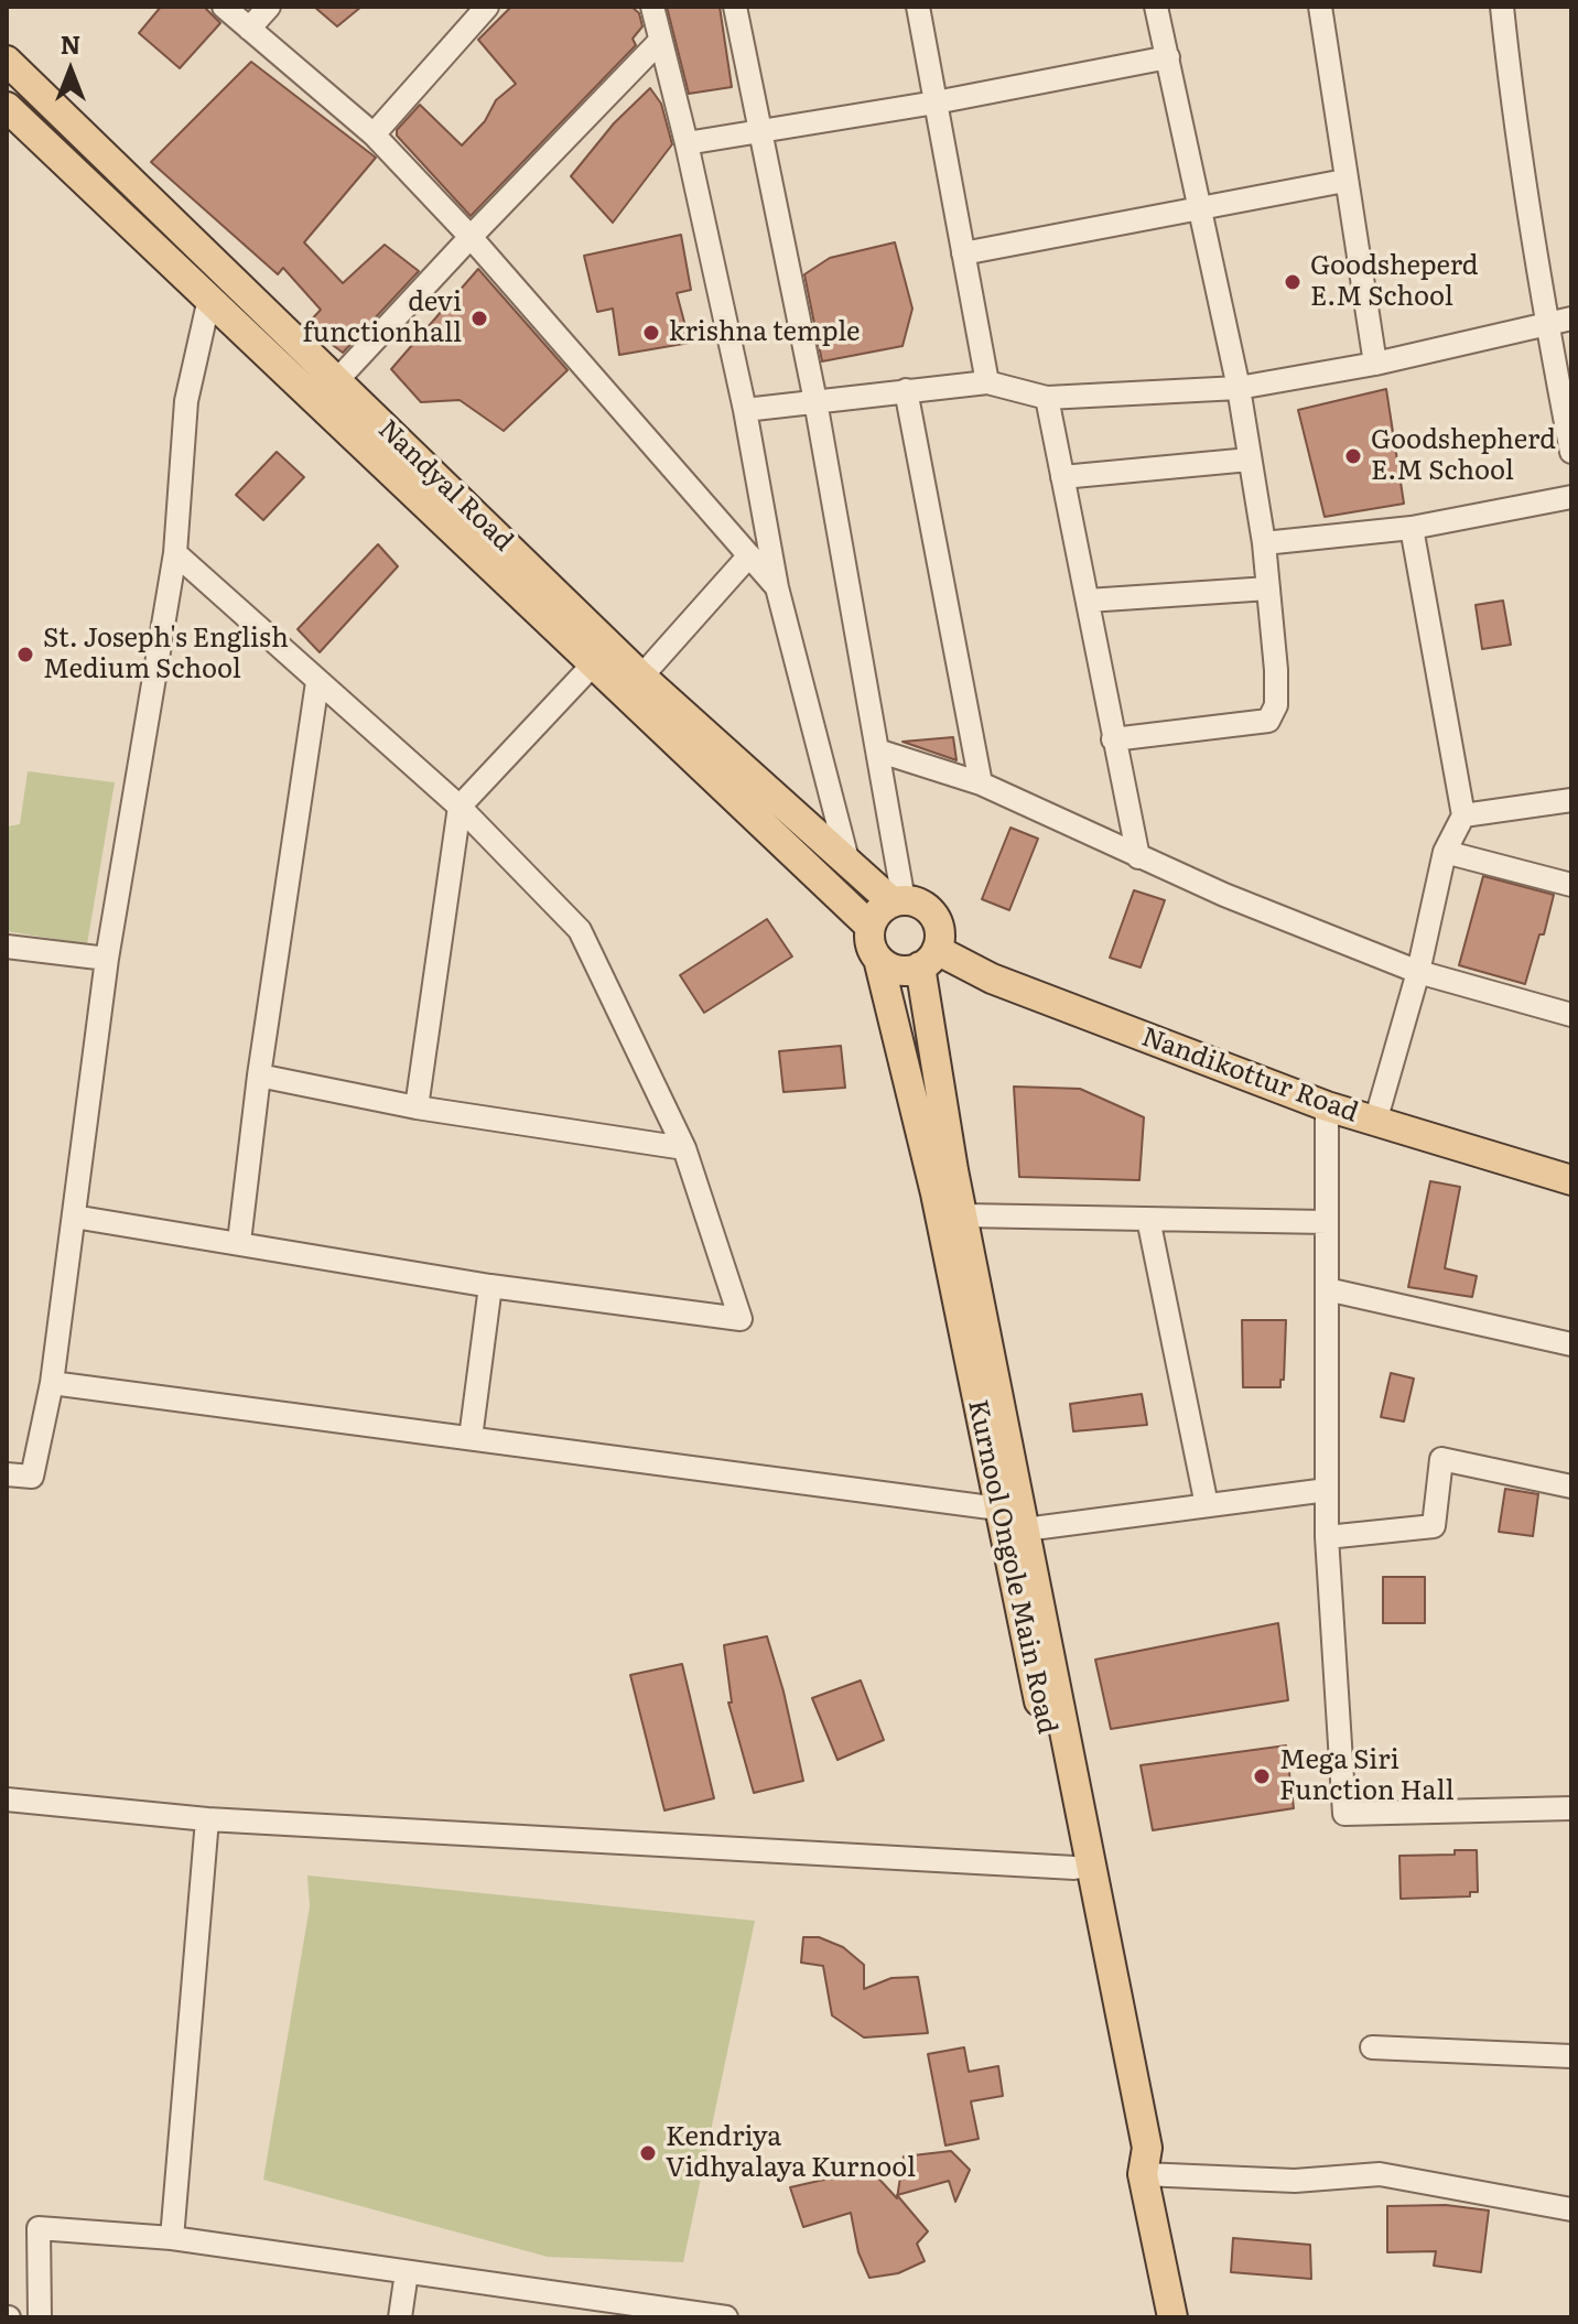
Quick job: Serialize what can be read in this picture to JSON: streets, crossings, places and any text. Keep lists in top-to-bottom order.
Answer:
{
  "streets": {
    "main road": ["Nandyal Road", "Nandikottur Road", "Kurnool Ongole Main Road"]
  },
  "crossings": [
    ["Nandyal Road", "Nandikottur Road"],
    ["Nandyal Road", "Kurnool Ongole Main Road"],
    ["Nandikottur Road", "Kurnool Ongole Main Road"]
  ],
  "places": [
    "Goodsheperd E.M School",
    "devi functionhall",
    "krishna temple",
    "Goodshepherd E.M School",
    "St. Joseph's English Medium School",
    "Mega Siri Function Hall",
    "Kendriya Vidhyalaya Kurnool"
  ],
  "north": "top"
}
